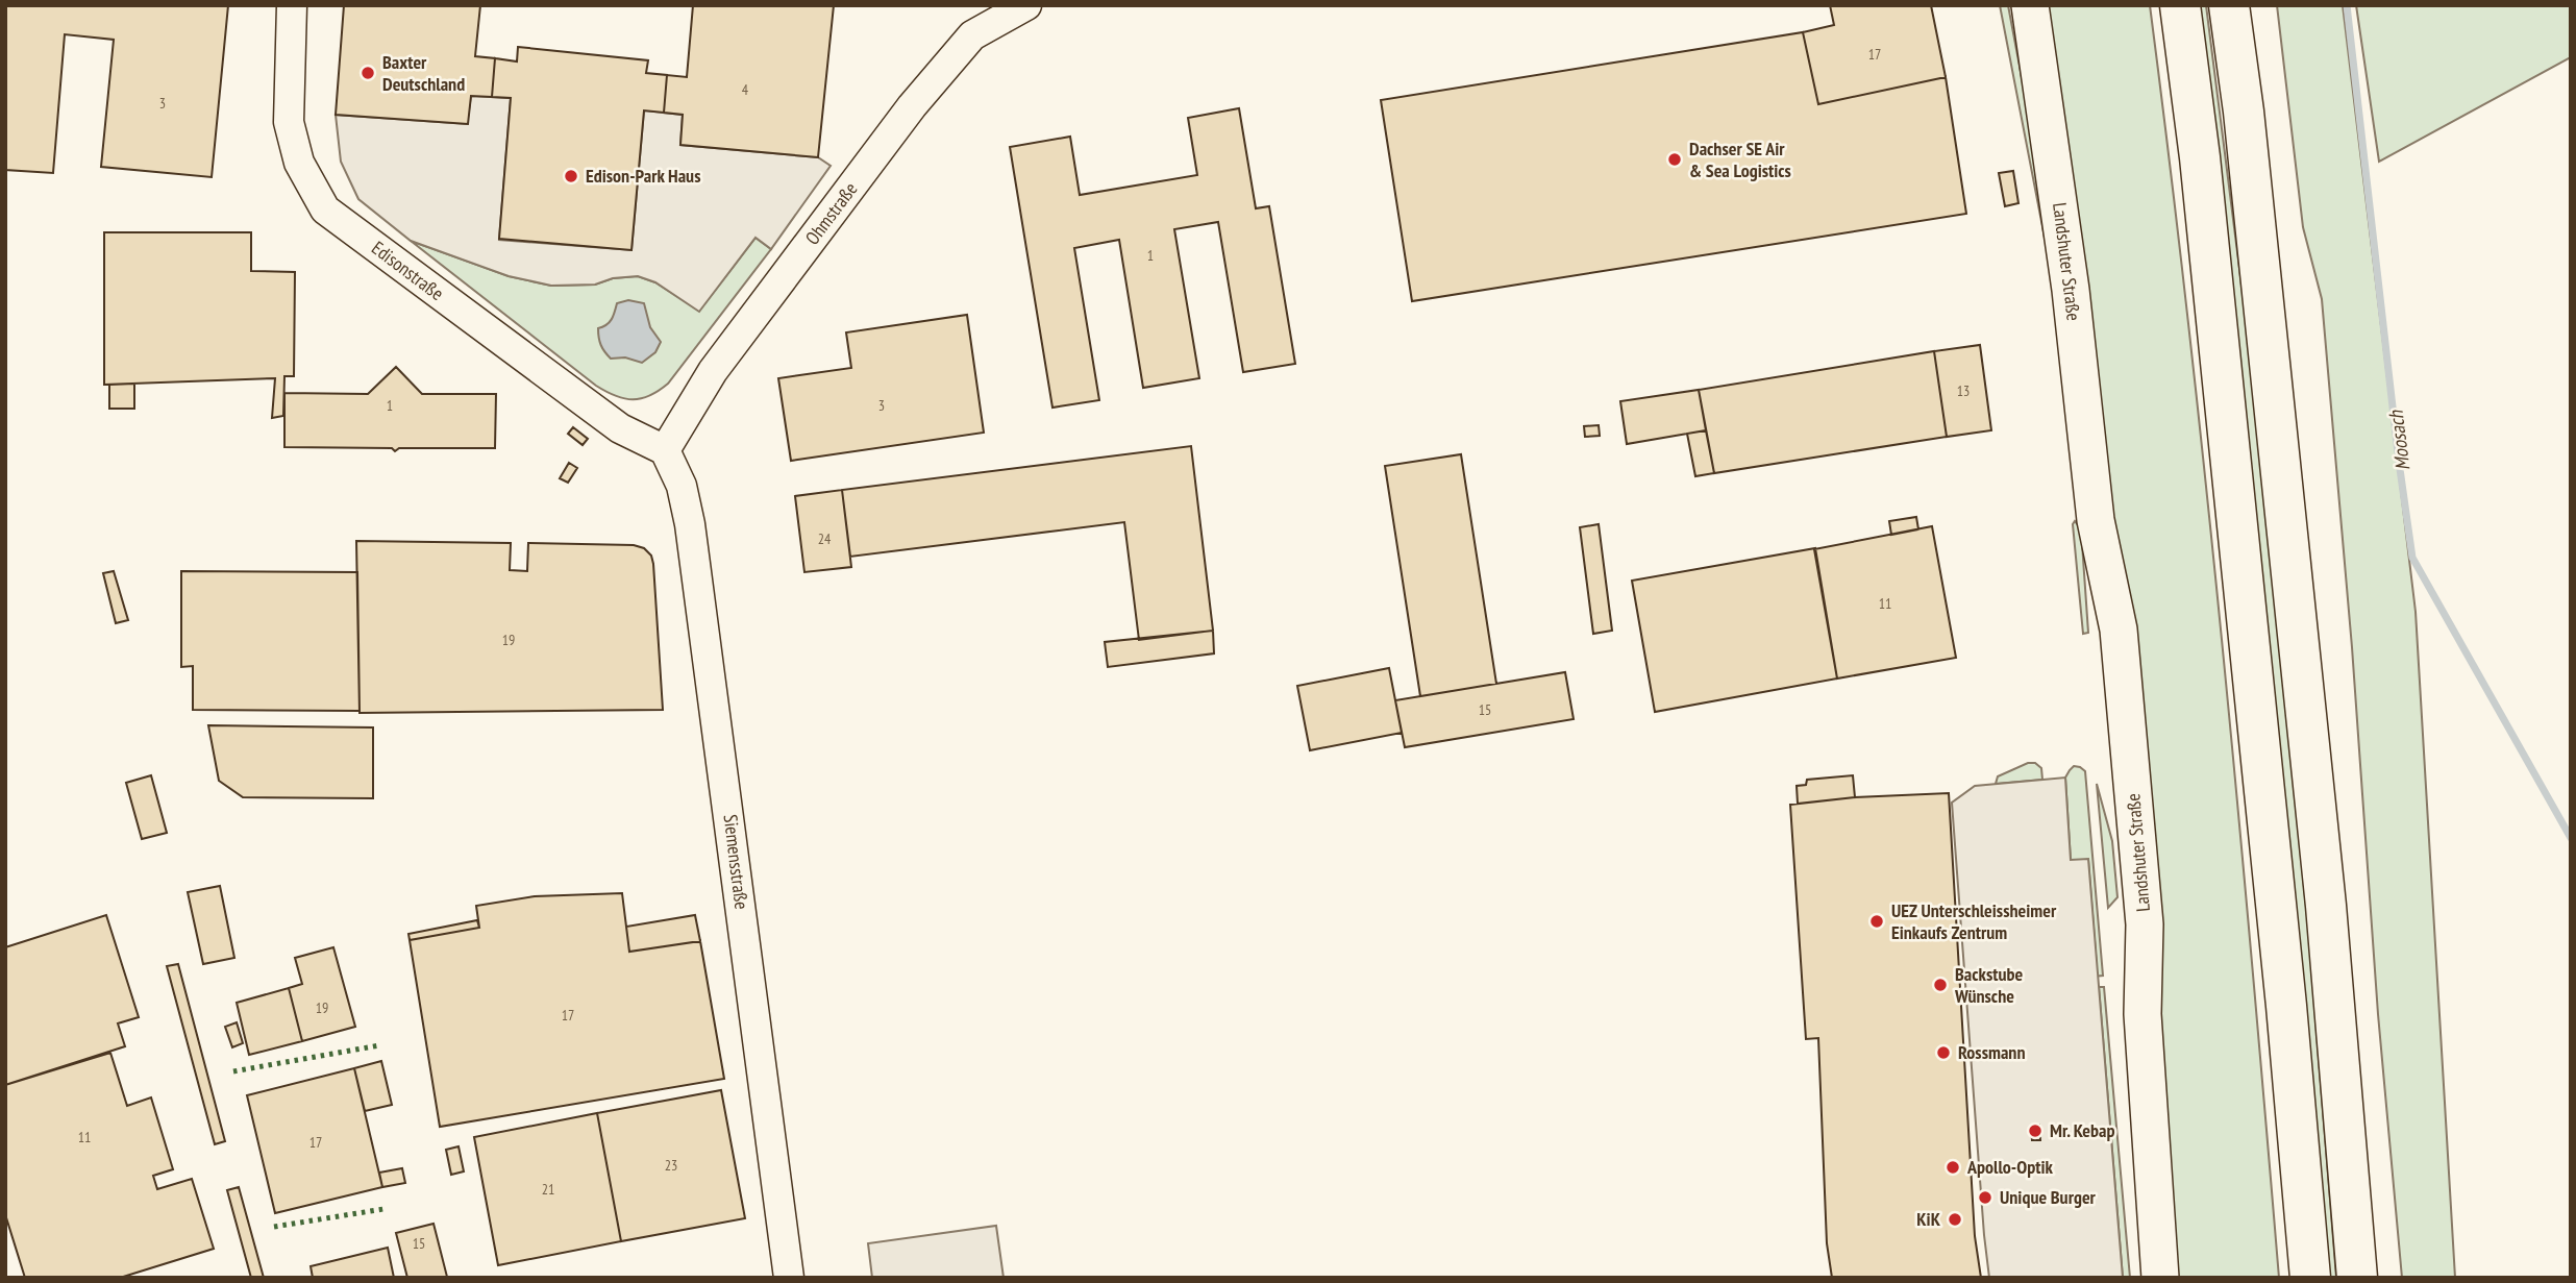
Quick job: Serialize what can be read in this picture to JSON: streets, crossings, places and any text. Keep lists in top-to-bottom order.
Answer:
{
  "streets": {
    "main road": ["Landshuter Straße"],
    "street": ["Ohmstraße", "Edisonstraße", "Siemensstraße"]
  },
  "crossings": [
    ["Ohmstraße", "Edisonstraße"],
    ["Ohmstraße", "Siemensstraße"],
    ["Edisonstraße", "Siemensstraße"]
  ],
  "water": ["Moosach"],
  "places": [
    "Baxter Deutschland",
    "Dachser SE Air & Sea Logistics",
    "Edison-Park Haus",
    "UEZ Unterschleissheimer Einkaufs Zentrum",
    "Backstube Wünsche",
    "Rossmann",
    "Mr. Kebap",
    "Apollo-Optik",
    "Unique Burger",
    "KiK"
  ],
  "house_numbers": [
    "17",
    "4",
    "3",
    "1",
    "13",
    "1",
    "3",
    "24",
    "11",
    "19",
    "15",
    "19",
    "17",
    "11",
    "17",
    "23",
    "21",
    "15"
  ]
}
